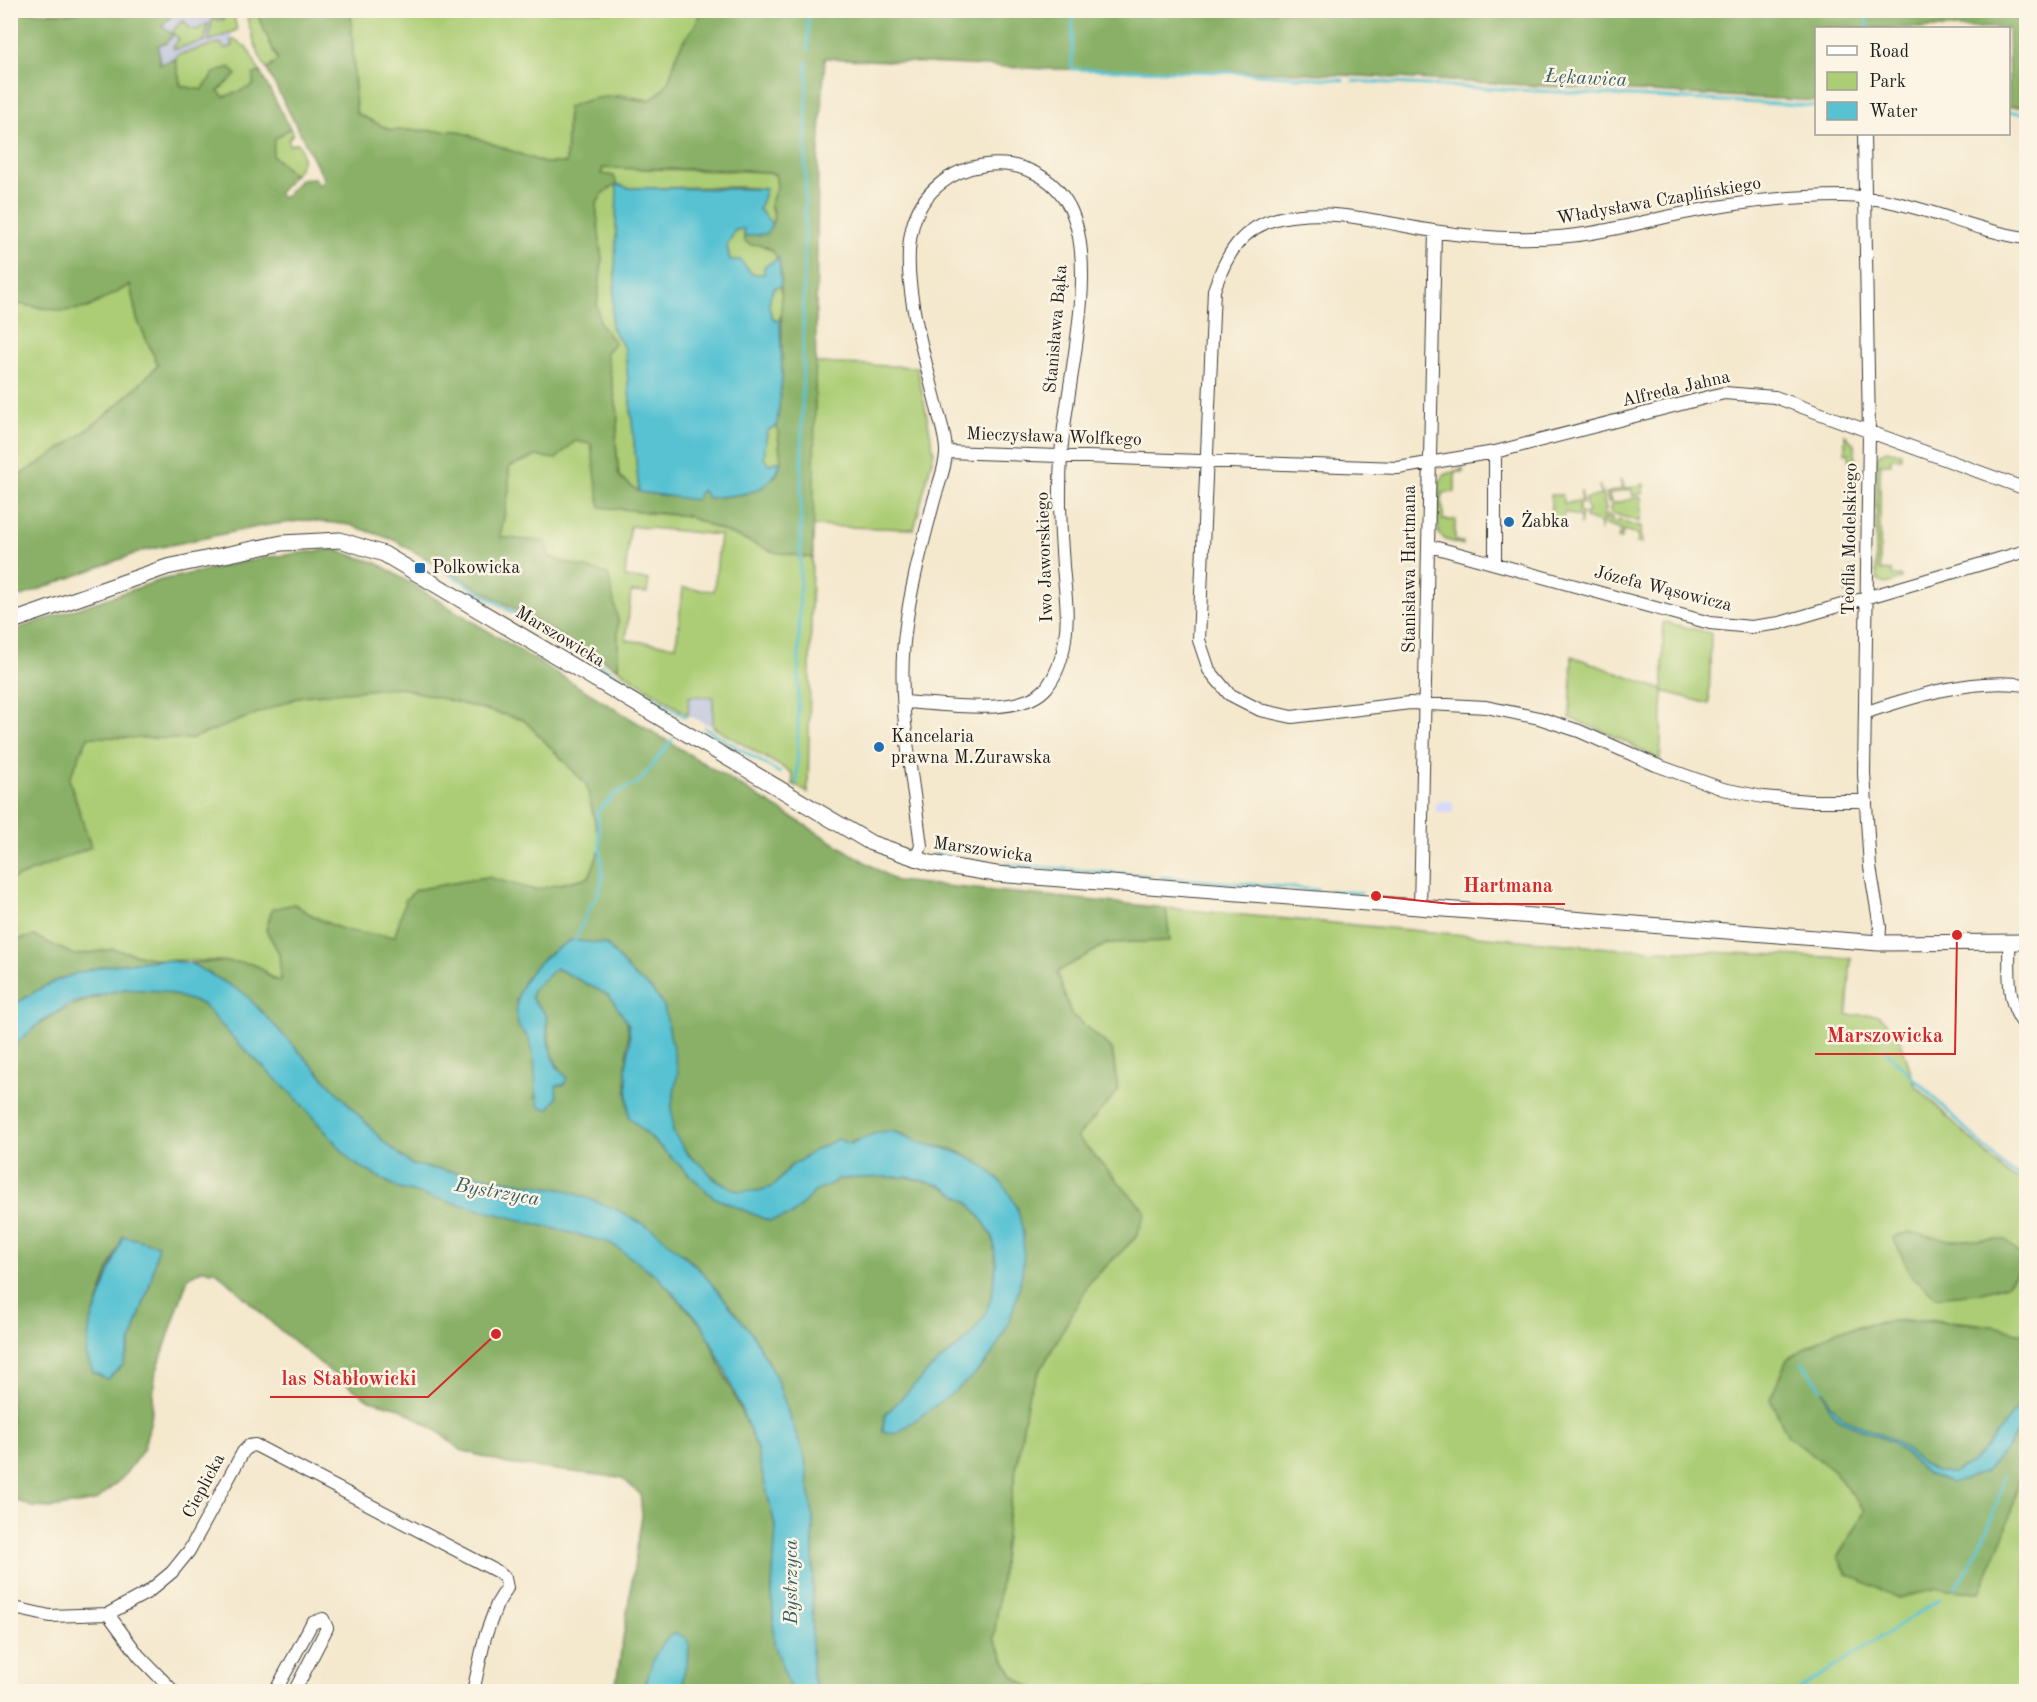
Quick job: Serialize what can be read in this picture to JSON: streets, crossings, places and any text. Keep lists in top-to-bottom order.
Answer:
{
  "streets": {
    "street": [
      "Władysława Czaplińskiego",
      "Stanisława Bąka",
      "Alfreda Jahna",
      "Mieczysława Wolfkego",
      "Teofila Modelskiego",
      "Iwo Jaworskiego",
      "Stanisława Hartmana",
      "Józefa Wąsowicza",
      "Marszowicka",
      "Cieplicka"
    ]
  },
  "crossings": [
    ["Władysława Czaplińskiego", "Mieczysława Wolfkego"],
    ["Władysława Czaplińskiego", "Teofila Modelskiego"],
    ["Władysława Czaplińskiego", "Stanisława Hartmana"],
    ["Stanisława Bąka", "Mieczysława Wolfkego"],
    ["Stanisława Bąka", "Iwo Jaworskiego"],
    ["Alfreda Jahna", "Mieczysława Wolfkego"],
    ["Alfreda Jahna", "Teofila Modelskiego"],
    ["Alfreda Jahna", "Stanisława Hartmana"],
    ["Mieczysława Wolfkego", "Iwo Jaworskiego"],
    ["Mieczysława Wolfkego", "Stanisława Hartmana"],
    ["Mieczysława Wolfkego", "Marszowicka"],
    ["Teofila Modelskiego", "Józefa Wąsowicza"],
    ["Teofila Modelskiego", "Marszowicka"],
    ["Stanisława Hartmana", "Józefa Wąsowicza"],
    ["Stanisława Hartmana", "Marszowicka"]
  ],
  "water": ["Łękawica", "Bystrzyca"],
  "places": {
    "other": [
      "Żabka",
      "Kancelaria prawna M.Zurawska",
      "Hartmana",
      "Marszowicka",
      "las Stabłowicki"
    ],
    "transit": ["Polkowicka"]
  },
  "legend": ["Road", "Park", "Water"]
}
